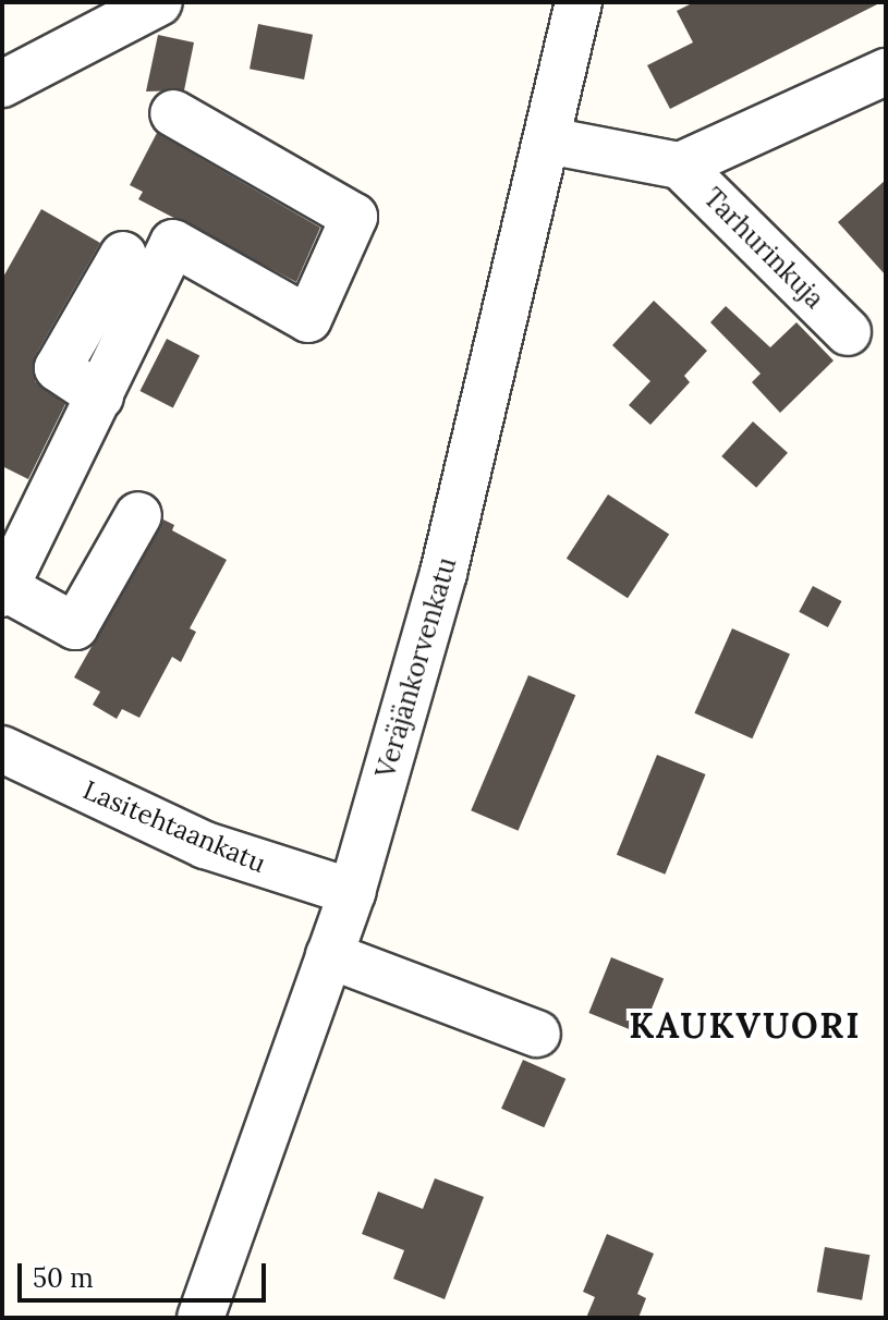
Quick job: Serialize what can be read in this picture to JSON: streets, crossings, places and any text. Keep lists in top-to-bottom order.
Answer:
{
  "streets": {
    "street": ["Tarhurinkuja", "Veräjänkorvenkatu", "Lasitehtaankatu"]
  },
  "crossings": [
    ["Veräjänkorvenkatu", "Lasitehtaankatu"]
  ],
  "districts": ["KAUKVUORI"],
  "scale_bar": "50 m"
}
